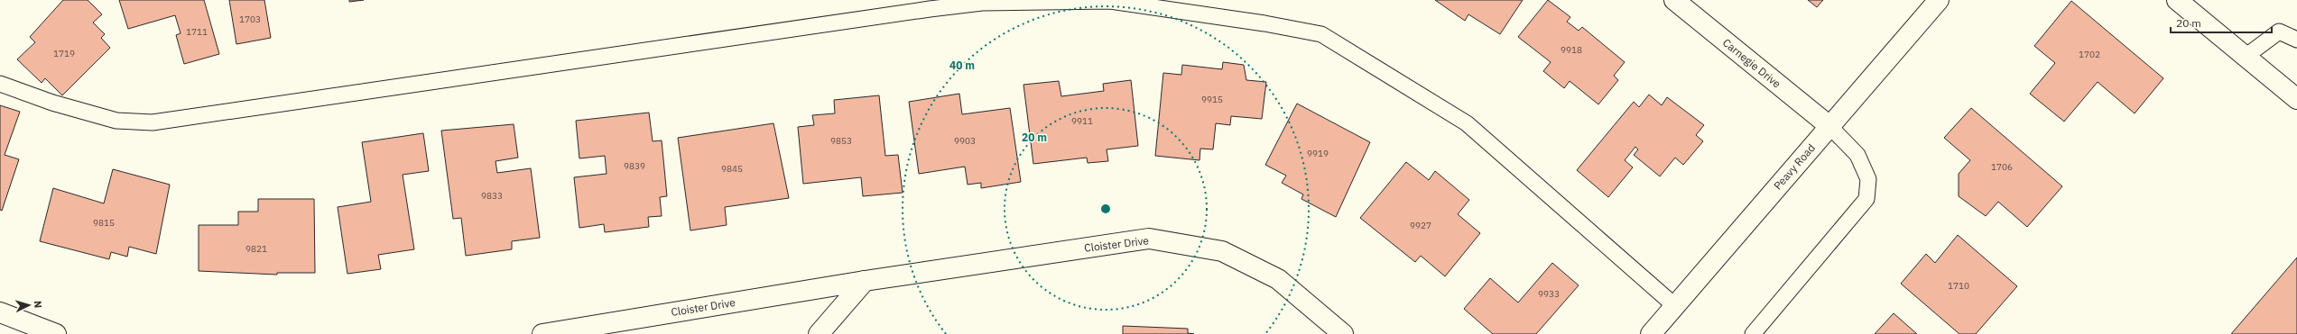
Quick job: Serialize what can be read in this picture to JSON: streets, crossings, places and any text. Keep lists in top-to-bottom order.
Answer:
{
  "streets": {
    "street": ["Carnegie Drive", "Peavy Road", "Cloister Drive"]
  },
  "crossings": [
    ["Carnegie Drive", "Peavy Road"]
  ],
  "house_numbers": [
    "1703",
    "1711",
    "9918",
    "1719",
    "1702",
    "9915",
    "9911",
    "9853",
    "9903",
    "9919",
    "9839",
    "1706",
    "9845",
    "9833",
    "9815",
    "9927",
    "9821",
    "1710",
    "9933"
  ],
  "scale_bar": "20 m",
  "north": "right",
  "rings": ["40 m", "20 m"]
}
